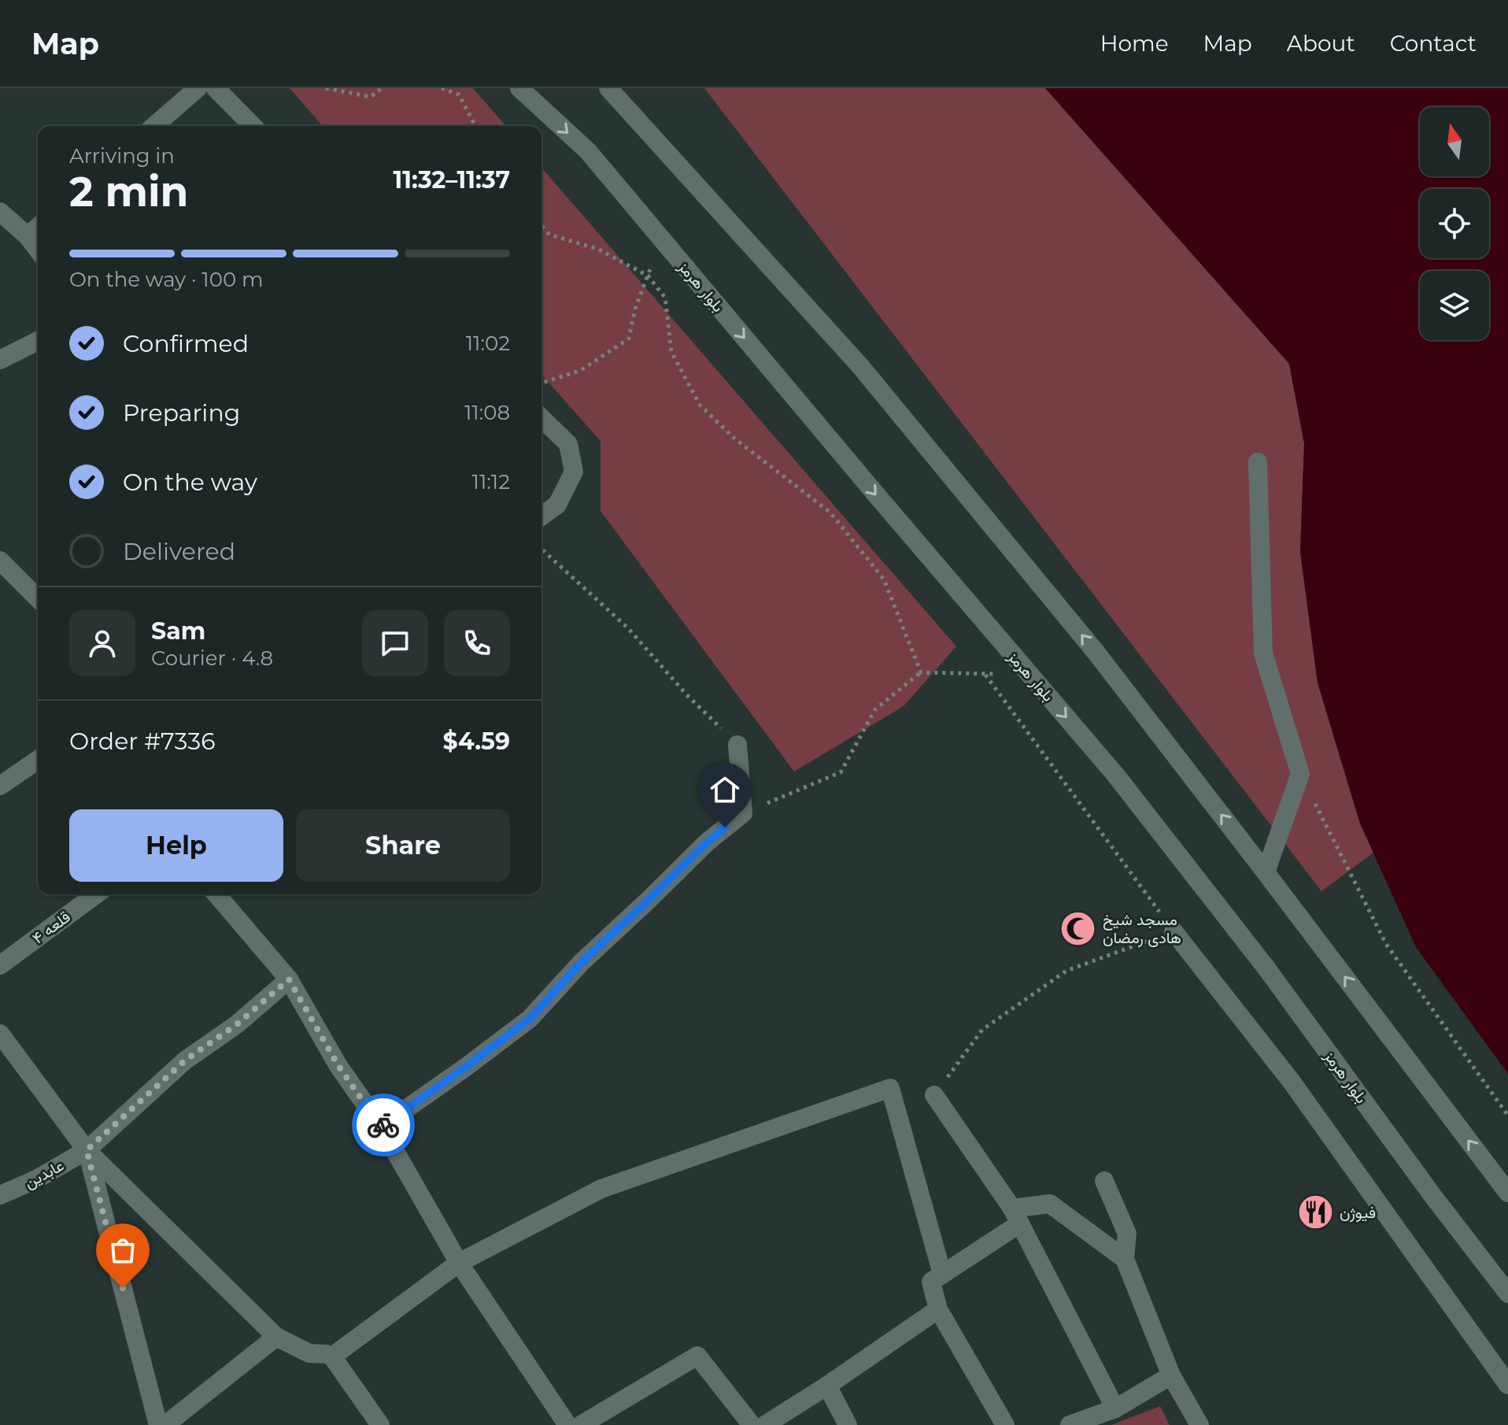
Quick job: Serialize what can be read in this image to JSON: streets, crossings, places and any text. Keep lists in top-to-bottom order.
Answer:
{
  "streets": {
    "street": ["بلوار هرمز", "قلعه ۴", "عابدین"]
  },
  "places": {
    "mosque": ["مسجد شیخ هادی رمضان"],
    "restaurant": ["فیوژن"]
  },
  "north": "top",
  "page": {
    "header": "Map",
    "nav": [
      "Home",
      "Map",
      "About",
      "Contact"
    ],
    "heading": ["2 min", "Arriving in", "11:32–11:37"],
    "panel": [
      "Sam",
      "Courier · 4.8",
      "Order #7336",
      "$4.59"
    ],
    "bar": "On the way · 100 m",
    "list": [
      ["Confirmed", "11:02"],
      ["Preparing", "11:08"],
      ["On the way", "11:12"],
      "Delivered"
    ],
    "buttons": ["Help", "Share"]
  }
}
